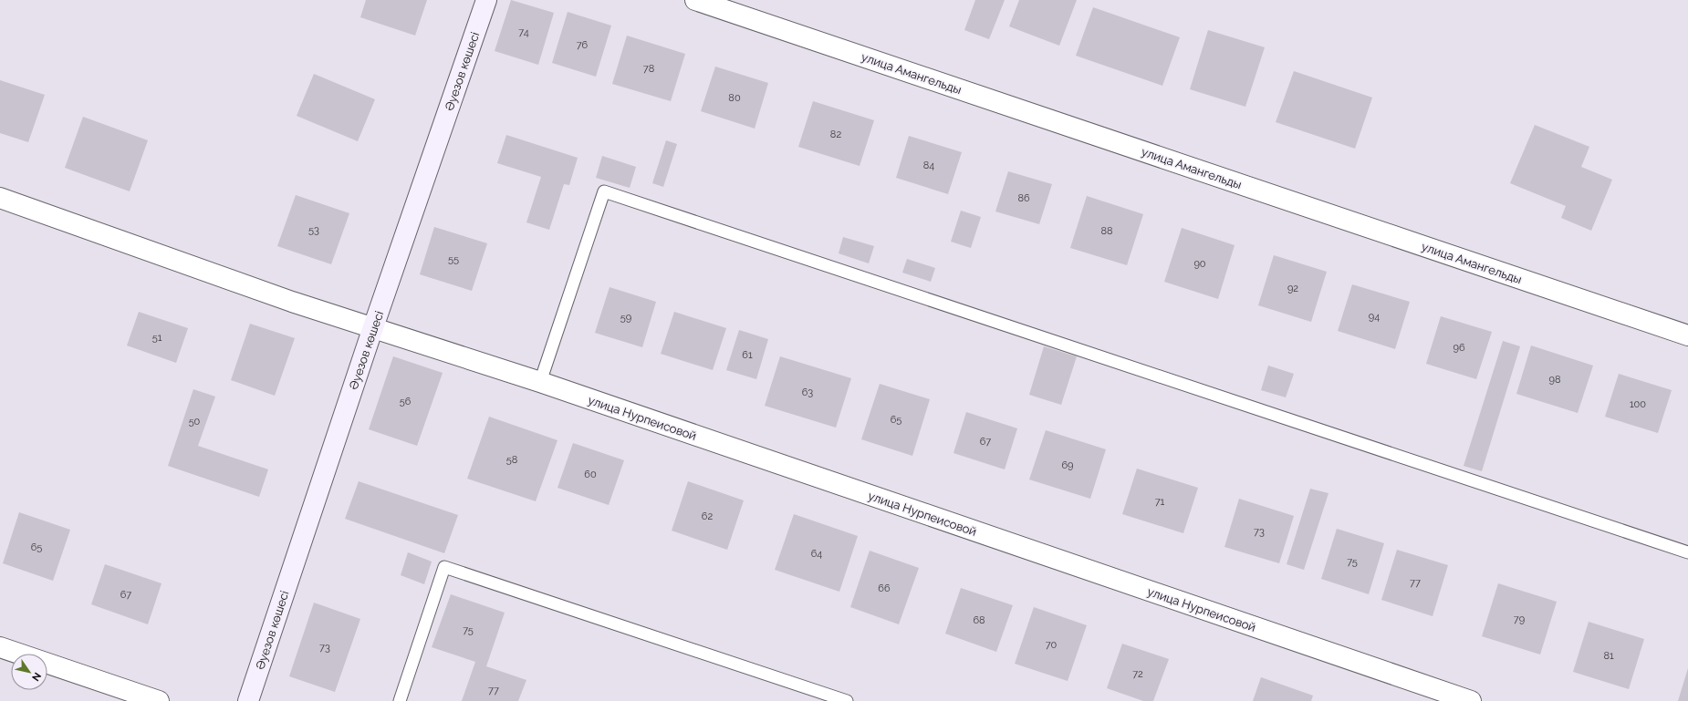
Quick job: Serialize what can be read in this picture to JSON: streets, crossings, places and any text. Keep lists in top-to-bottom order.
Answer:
{
  "streets": {
    "main road": ["Әуезов көшесі"],
    "street": ["улица Амангельды", "улица Нурпеисовой"]
  },
  "crossings": [
    ["Әуезов көшесі", "улица Нурпеисовой"]
  ],
  "house_numbers": [
    "74",
    "76",
    "78",
    "80",
    "82",
    "84",
    "86",
    "53",
    "88",
    "55",
    "90",
    "92",
    "94",
    "59",
    "51",
    "96",
    "61",
    "98",
    "63",
    "56",
    "100",
    "65",
    "50",
    "67",
    "58",
    "69",
    "60",
    "71",
    "62",
    "73",
    "65",
    "64",
    "75",
    "77",
    "66",
    "67",
    "79",
    "68",
    "75",
    "70",
    "73",
    "81",
    "72",
    "77"
  ],
  "north": "bottom right"
}
